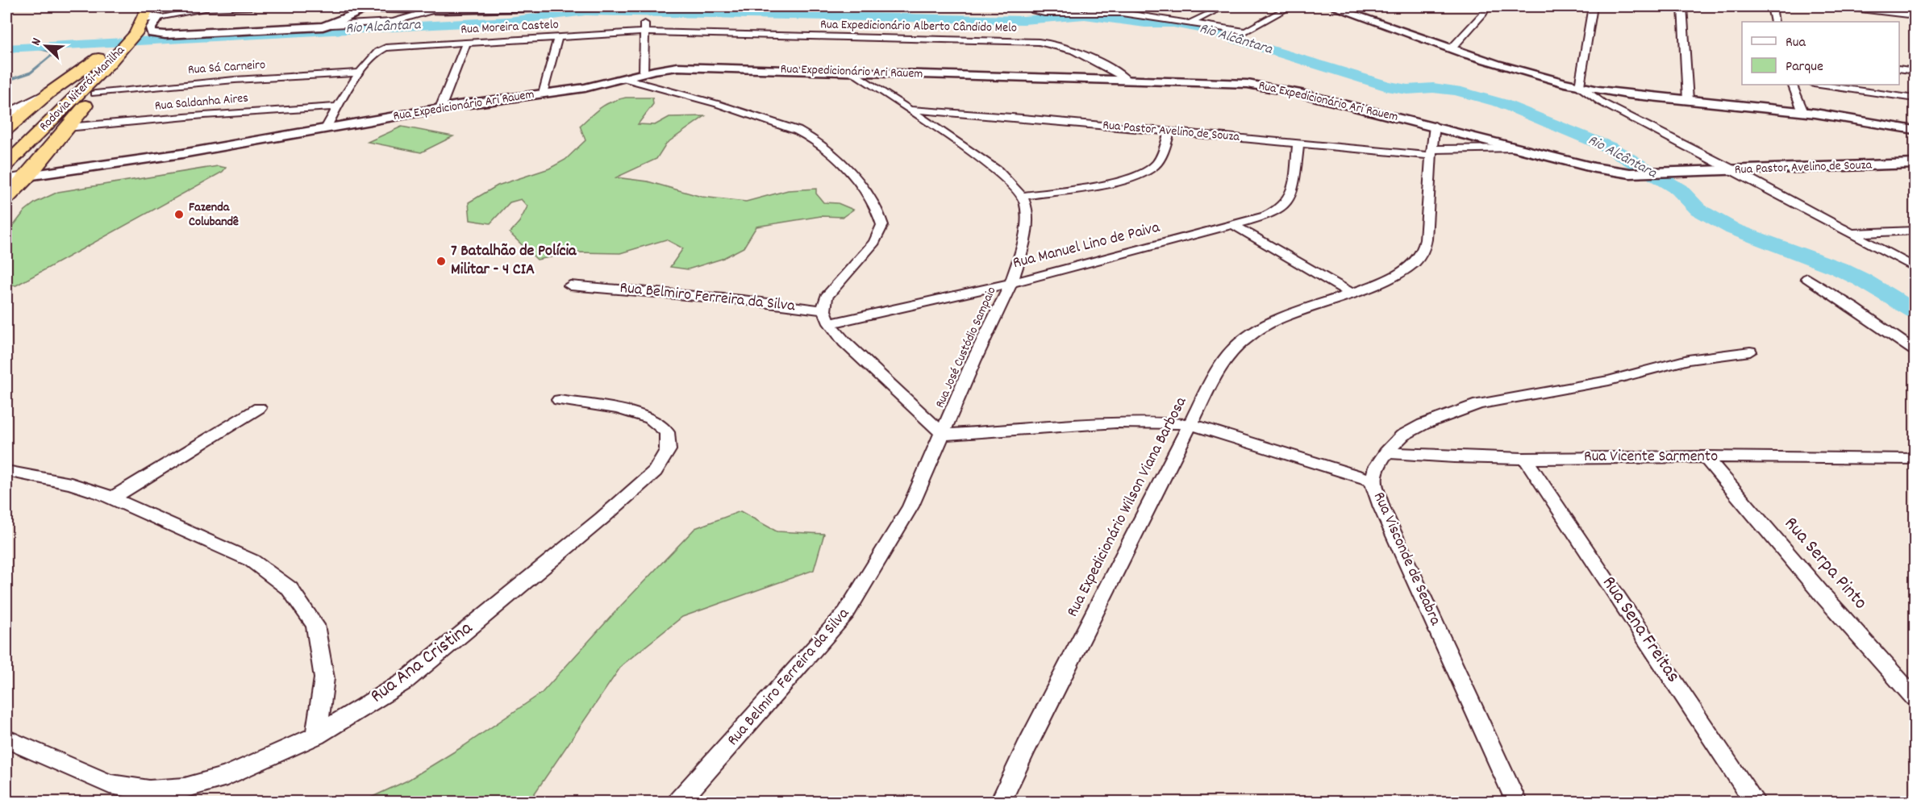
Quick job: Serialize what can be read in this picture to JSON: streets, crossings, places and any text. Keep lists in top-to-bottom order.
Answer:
{
  "streets": {
    "highway": ["Rodovia Niterói-Manilha"],
    "street": [
      "Rua Expedicionário Alberto Cândido Melo",
      "Rua Moreira Castelo",
      "Rua Sá Carneiro",
      "Rua Expedicionário Ari Rauem",
      "Rua Saldanha Aires",
      "Rua Pastor Avelino de Souza",
      "Rua Manuel Lino de Paiva",
      "Rua Belmiro Ferreira da Silva",
      "Rua José Custódio Sampaio",
      "Rua Vicente Sarmento",
      "Rua Expedicionário Wilson Viana Barbosa",
      "Rua Visconde de Seabra",
      "Rua Serpa Pinto",
      "Rua Sena Freitas",
      "Rua Ana Cristina"
    ]
  },
  "crossings": [
    ["Rua Expedicionário Alberto Cândido Melo", "Rua Moreira Castelo"],
    ["Rua Expedicionário Alberto Cândido Melo", "Rua Expedicionário Ari Rauem"],
    ["Rua Moreira Castelo", "Rua Sá Carneiro"],
    ["Rua Expedicionário Ari Rauem", "Rua Pastor Avelino de Souza"],
    ["Rua Expedicionário Ari Rauem", "Rua Expedicionário Wilson Viana Barbosa"],
    ["Rua Pastor Avelino de Souza", "Rua Manuel Lino de Paiva"],
    ["Rua Pastor Avelino de Souza", "Rua Expedicionário Wilson Viana Barbosa"],
    ["Rua Manuel Lino de Paiva", "Rua José Custódio Sampaio"],
    ["Rua Belmiro Ferreira da Silva", "Rua José Custódio Sampaio"],
    ["Rua Vicente Sarmento", "Rua Visconde de Seabra"],
    ["Rua Vicente Sarmento", "Rua Serpa Pinto"],
    ["Rua Vicente Sarmento", "Rua Sena Freitas"]
  ],
  "water": ["Rio Alcântara"],
  "places": ["Fazenda Colubandê", "7 Batalhão de Polícia Militar - 4 CIA"],
  "legend": ["Rua", "Parque"],
  "north": "top left"
}
